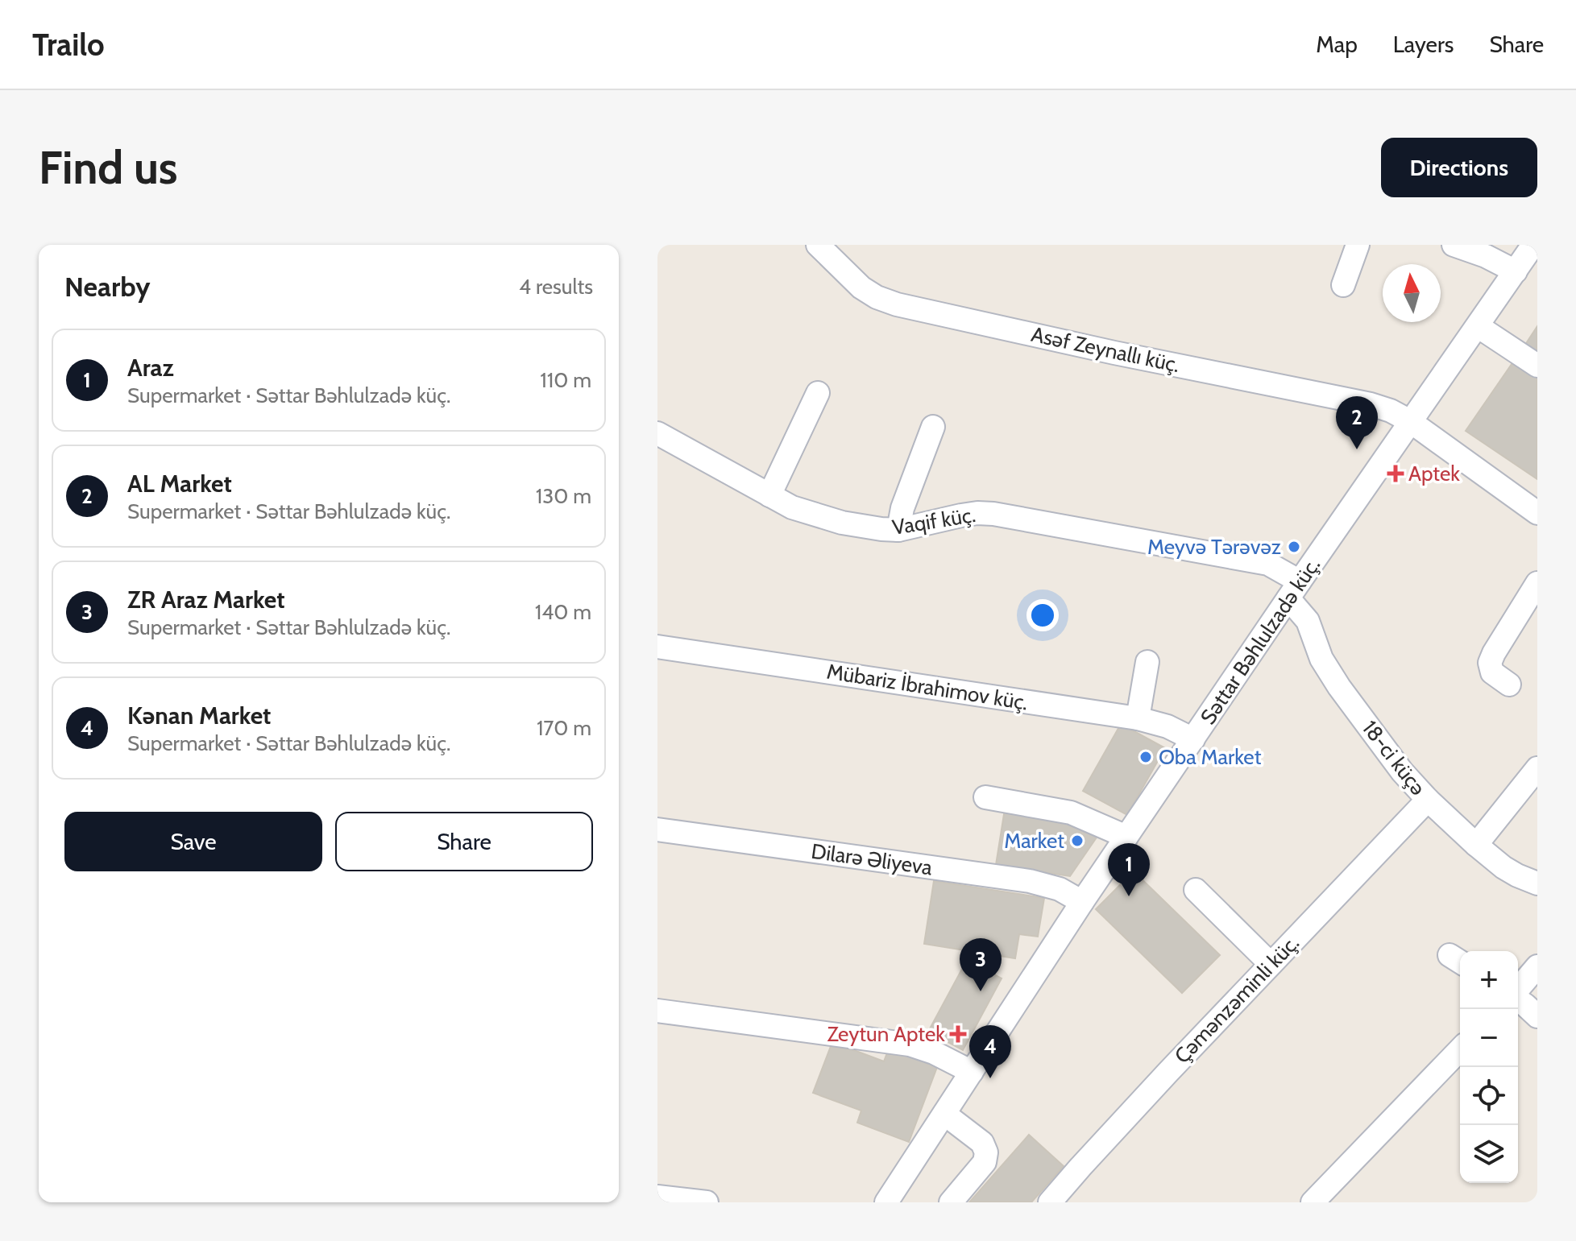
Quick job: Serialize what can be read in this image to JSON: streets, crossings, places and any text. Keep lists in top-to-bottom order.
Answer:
{
  "streets": {
    "street": [
      "Asəf Zeynallı küç.",
      "Vaqif küç.",
      "Səttar Bəhlulzadə küç.",
      "Mübariz İbrahimov küç.",
      "18-ci küçə",
      "Dilarə Əliyeva",
      "Çəmənzəminli küç."
    ]
  },
  "crossings": [
    ["Asəf Zeynallı küç.", "Səttar Bəhlulzadə küç."],
    ["Vaqif küç.", "Səttar Bəhlulzadə küç."],
    ["Vaqif küç.", "18-ci küçə"],
    ["Səttar Bəhlulzadə küç.", "Mübariz İbrahimov küç."],
    ["Səttar Bəhlulzadə küç.", "18-ci küçə"],
    ["Səttar Bəhlulzadə küç.", "Dilarə Əliyeva"],
    ["18-ci küçə", "Çəmənzəminli küç."]
  ],
  "places": {
    "health": ["Aptek", "Zeytun Aptek"],
    "other": ["Meyvə Tərəvəz", "Oba Market", "Market"]
  },
  "north": "top",
  "page": {
    "header": "Trailo",
    "nav": ["Map", "Layers", "Share"],
    "buttons": [
      "Directions",
      ["Save", "Share"]
    ],
    "title": "Find us",
    "heading": ["Nearby", "4 results"],
    "list": [
      {
        "mark": "1",
        "name": "Araz",
        "note": "Supermarket · Səttar Bəhlulzadə küç.",
        "value": "110 m"
      },
      {
        "mark": "2",
        "name": "AL Market",
        "note": "Supermarket · Səttar Bəhlulzadə küç.",
        "value": "130 m"
      },
      {
        "mark": "3",
        "name": "ZR Araz Market",
        "note": "Supermarket · Səttar Bəhlulzadə küç.",
        "value": "140 m"
      },
      {
        "mark": "4",
        "name": "Kənan Market",
        "note": "Supermarket · Səttar Bəhlulzadə küç.",
        "value": "170 m"
      }
    ],
    "pins": [
      "2",
      "1",
      "3",
      "4"
    ],
    "map_buttons": ["+", "−"]
  }
}
